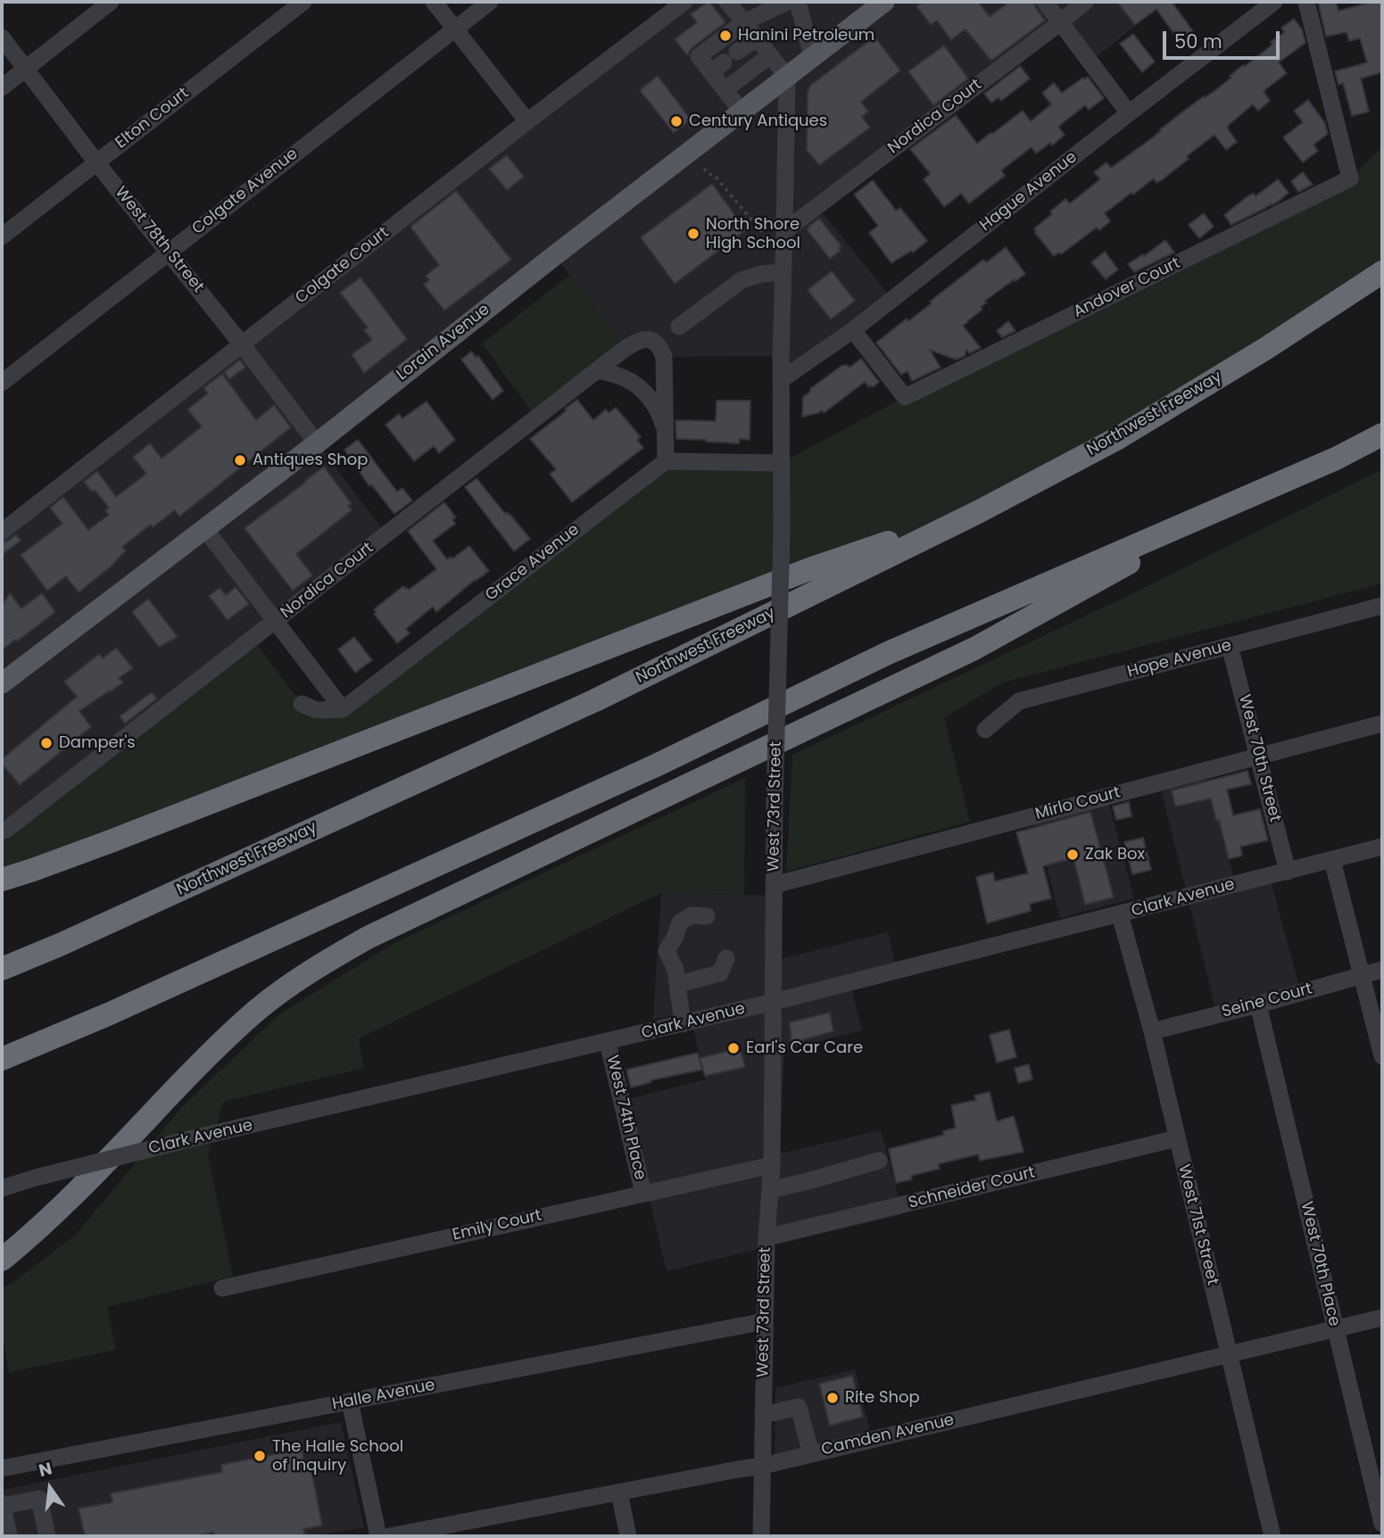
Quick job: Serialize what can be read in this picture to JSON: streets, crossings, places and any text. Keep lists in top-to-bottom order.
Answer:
{
  "streets": {
    "highway": ["Northwest Freeway"],
    "main road": ["Lorain Avenue"],
    "street": [
      "Nordica Court",
      "Elton Court",
      "Colgate Avenue",
      "Hague Avenue",
      "West 78th Street",
      "Colgate Court",
      "Andover Court",
      "Grace Avenue",
      "Hope Avenue",
      "West 70th Street",
      "Mirlo Court",
      "West 73rd Street",
      "Clark Avenue",
      "Seine Court",
      "West 74th Place",
      "Schneider Court",
      "West 71st Street",
      "Emily Court",
      "West 70th Place",
      "Halle Avenue",
      "Camden Avenue"
    ]
  },
  "crossings": [
    ["Nordica Court", "West 73rd Street"],
    ["Elton Court", "West 78th Street"],
    ["Colgate Avenue", "West 78th Street"],
    ["Hague Avenue", "Andover Court"],
    ["Hague Avenue", "West 73rd Street"],
    ["West 78th Street", "Colgate Court"],
    ["West 78th Street", "Lorain Avenue"],
    ["Lorain Avenue", "West 73rd Street"],
    ["Hope Avenue", "West 70th Street"],
    ["West 70th Street", "Mirlo Court"],
    ["West 70th Street", "Clark Avenue"],
    ["Mirlo Court", "West 73rd Street"],
    ["West 73rd Street", "Clark Avenue"],
    ["West 73rd Street", "Schneider Court"],
    ["West 73rd Street", "Emily Court"],
    ["West 73rd Street", "Halle Avenue"],
    ["West 73rd Street", "Camden Avenue"],
    ["Clark Avenue", "West 74th Place"],
    ["Clark Avenue", "West 71st Street"],
    ["Seine Court", "West 71st Street"],
    ["Seine Court", "West 70th Place"],
    ["West 74th Place", "Emily Court"],
    ["Schneider Court", "West 71st Street"],
    ["West 71st Street", "Camden Avenue"],
    ["West 70th Place", "Camden Avenue"]
  ],
  "places": [
    "Hanini Petroleum",
    "Century Antiques",
    "North Shore High School",
    "Antiques Shop",
    "Damper's",
    "Zak Box",
    "Earl's Car Care",
    "Rite Shop",
    "The Halle School of Inquiry"
  ],
  "scale_bar": "50 m",
  "north": "top"
}
